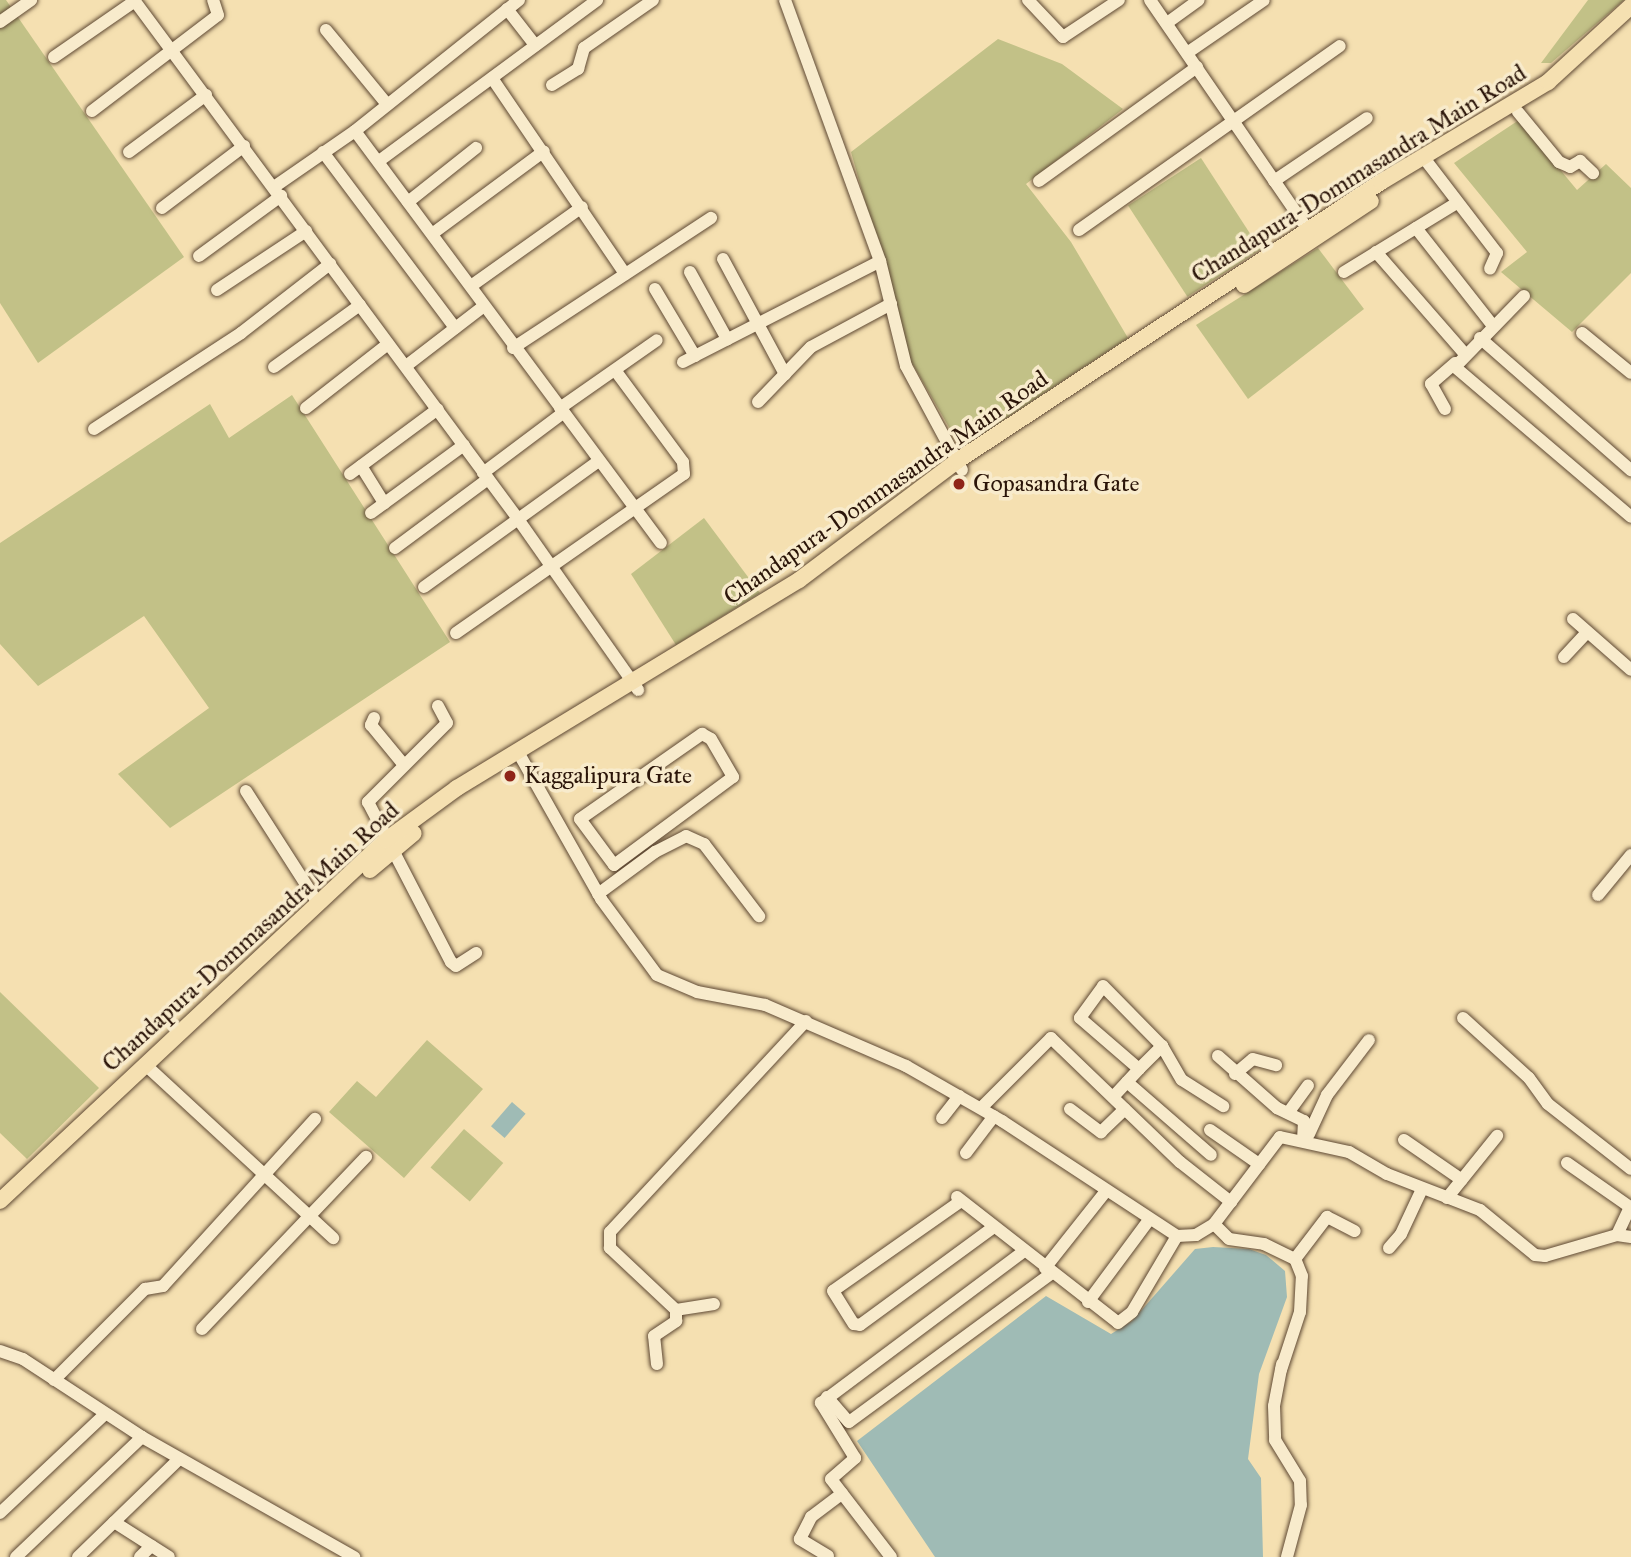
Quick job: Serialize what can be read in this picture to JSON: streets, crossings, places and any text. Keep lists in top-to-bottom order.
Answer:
{
  "streets": {
    "main road": ["Chandapura-Dommasandra Main Road"]
  },
  "places": ["Gopasandra Gate", "Kaggalipura Gate"]
}
